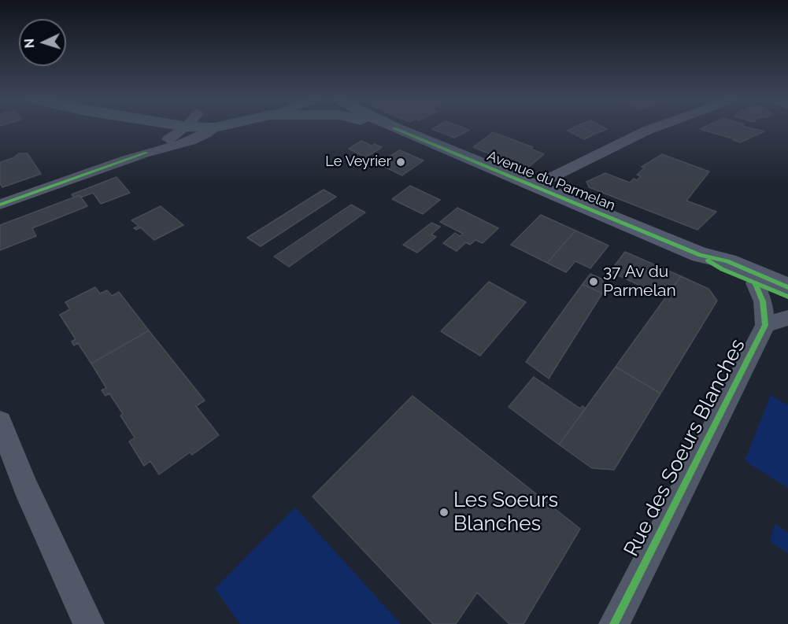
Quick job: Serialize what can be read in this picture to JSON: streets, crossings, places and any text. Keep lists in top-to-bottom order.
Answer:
{
  "streets": {
    "main road": ["Avenue du Parmelan"],
    "street": ["Rue des Soeurs Blanches"]
  },
  "crossings": [
    ["Avenue du Parmelan", "Rue des Soeurs Blanches"]
  ],
  "places": ["Le Veyrier", "37 Av du Parmelan", "Les Soeurs Blanches"],
  "north": "left"
}
